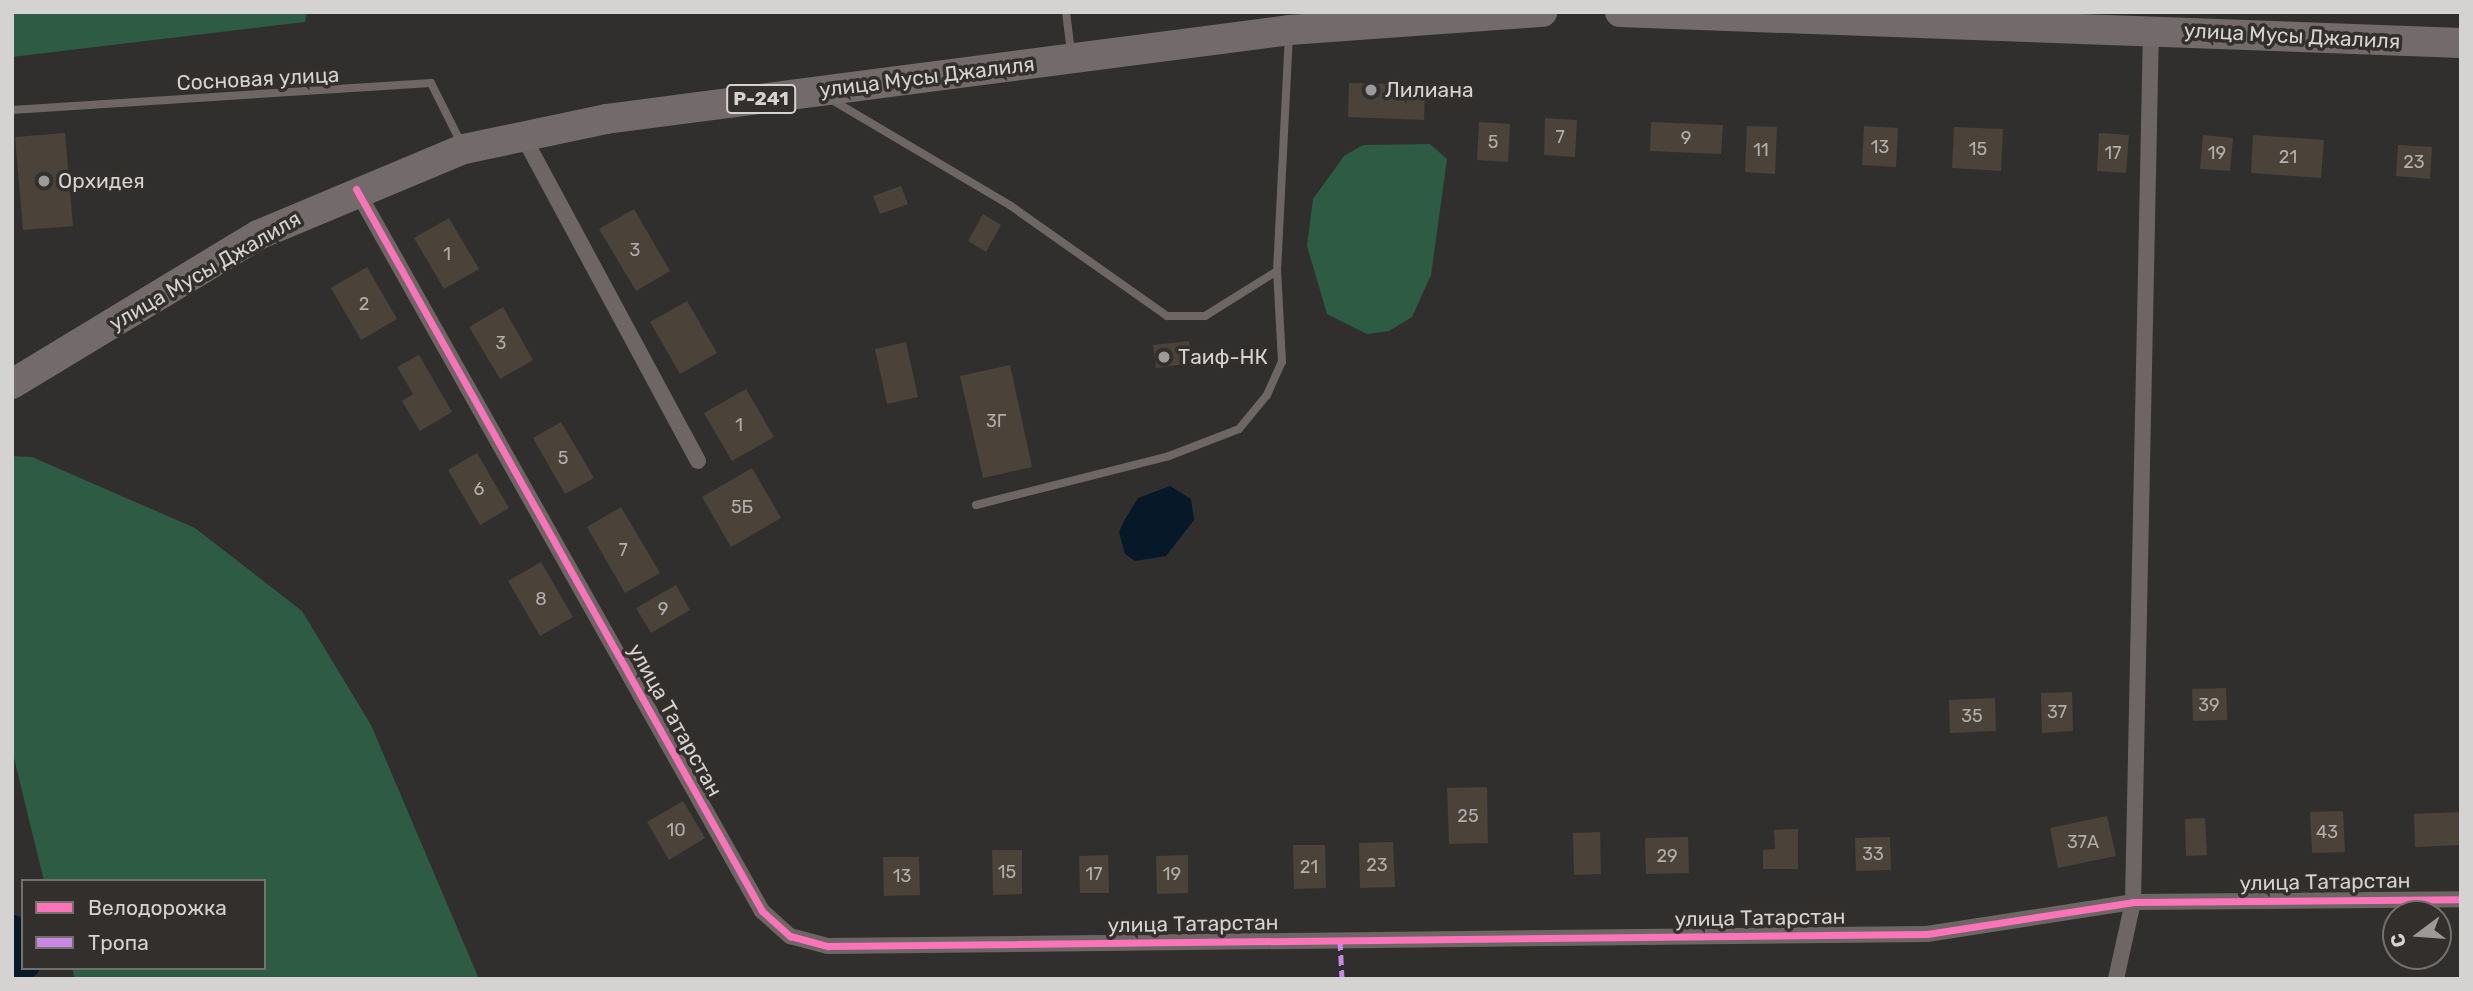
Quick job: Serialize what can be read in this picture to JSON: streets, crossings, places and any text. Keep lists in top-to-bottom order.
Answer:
{
  "streets": {
    "highway": ["улица Мусы Джалиля", "Р-241"],
    "street": ["улица Татарстан"],
    "lane": ["Сосновая улица"]
  },
  "crossings": [
    ["улица Мусы Джалиля", "Сосновая улица"],
    ["улица Мусы Джалиля", "улица Татарстан"]
  ],
  "places": ["Лилиана", "Орхидея", "Таиф-НК"],
  "house_numbers": [
    "7",
    "9",
    "5",
    "13",
    "15",
    "11",
    "17",
    "19",
    "21",
    "23",
    "3",
    "1",
    "2",
    "3",
    "3Г",
    "1",
    "5",
    "6",
    "5Б",
    "7",
    "8",
    "9",
    "39",
    "37",
    "35",
    "25",
    "10",
    "43",
    "37А",
    "33",
    "29",
    "23",
    "21",
    "15",
    "17",
    "19",
    "13"
  ],
  "legend": ["Велодорожка", "Тропа"],
  "north": "left"
}
